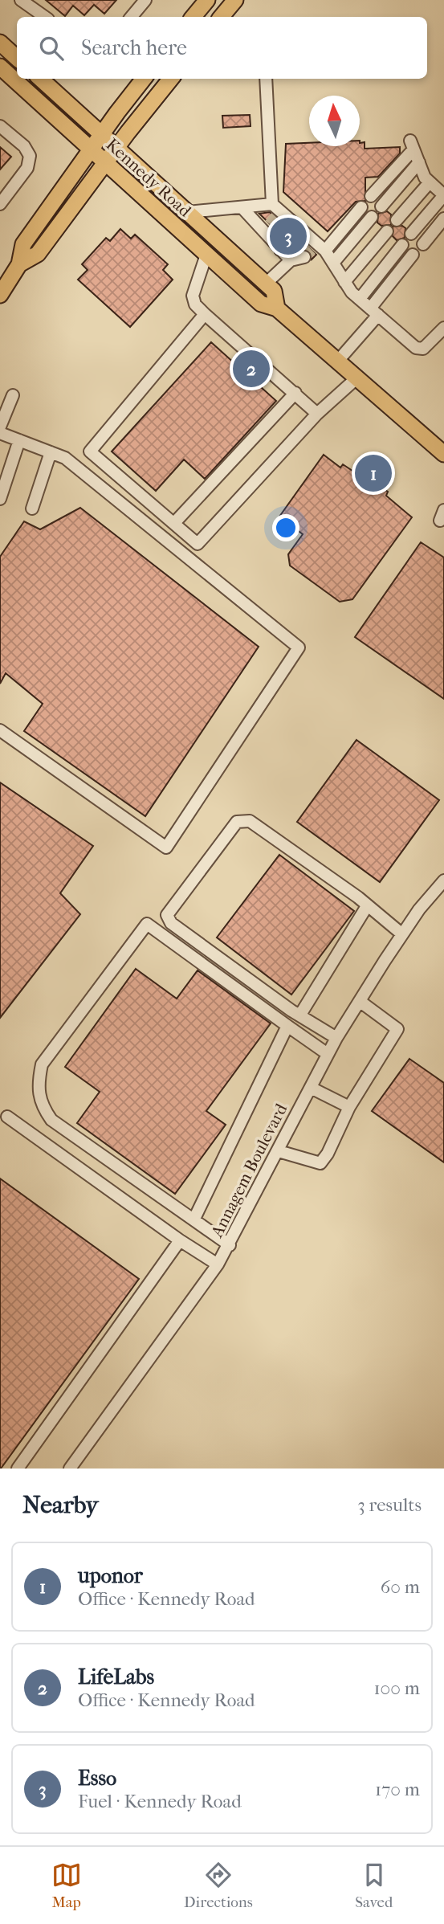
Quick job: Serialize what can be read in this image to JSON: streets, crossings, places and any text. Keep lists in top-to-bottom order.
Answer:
{
  "streets": {
    "main road": ["Kennedy Road"],
    "street": ["Annagem Boulevard"]
  },
  "north": "top",
  "page": {
    "search": "Search here",
    "pins": ["3", "2", "1"],
    "heading": ["Nearby", "3 results"],
    "list": [
      {
        "mark": "1",
        "name": "uponor",
        "note": "Office · Kennedy Road",
        "value": "60 m"
      },
      {
        "mark": "2",
        "name": "LifeLabs",
        "note": "Office · Kennedy Road",
        "value": "100 m"
      },
      {
        "mark": "3",
        "name": "Esso",
        "note": "Fuel · Kennedy Road",
        "value": "170 m"
      }
    ],
    "nav": ["Map", "Directions", "Saved"]
  }
}
